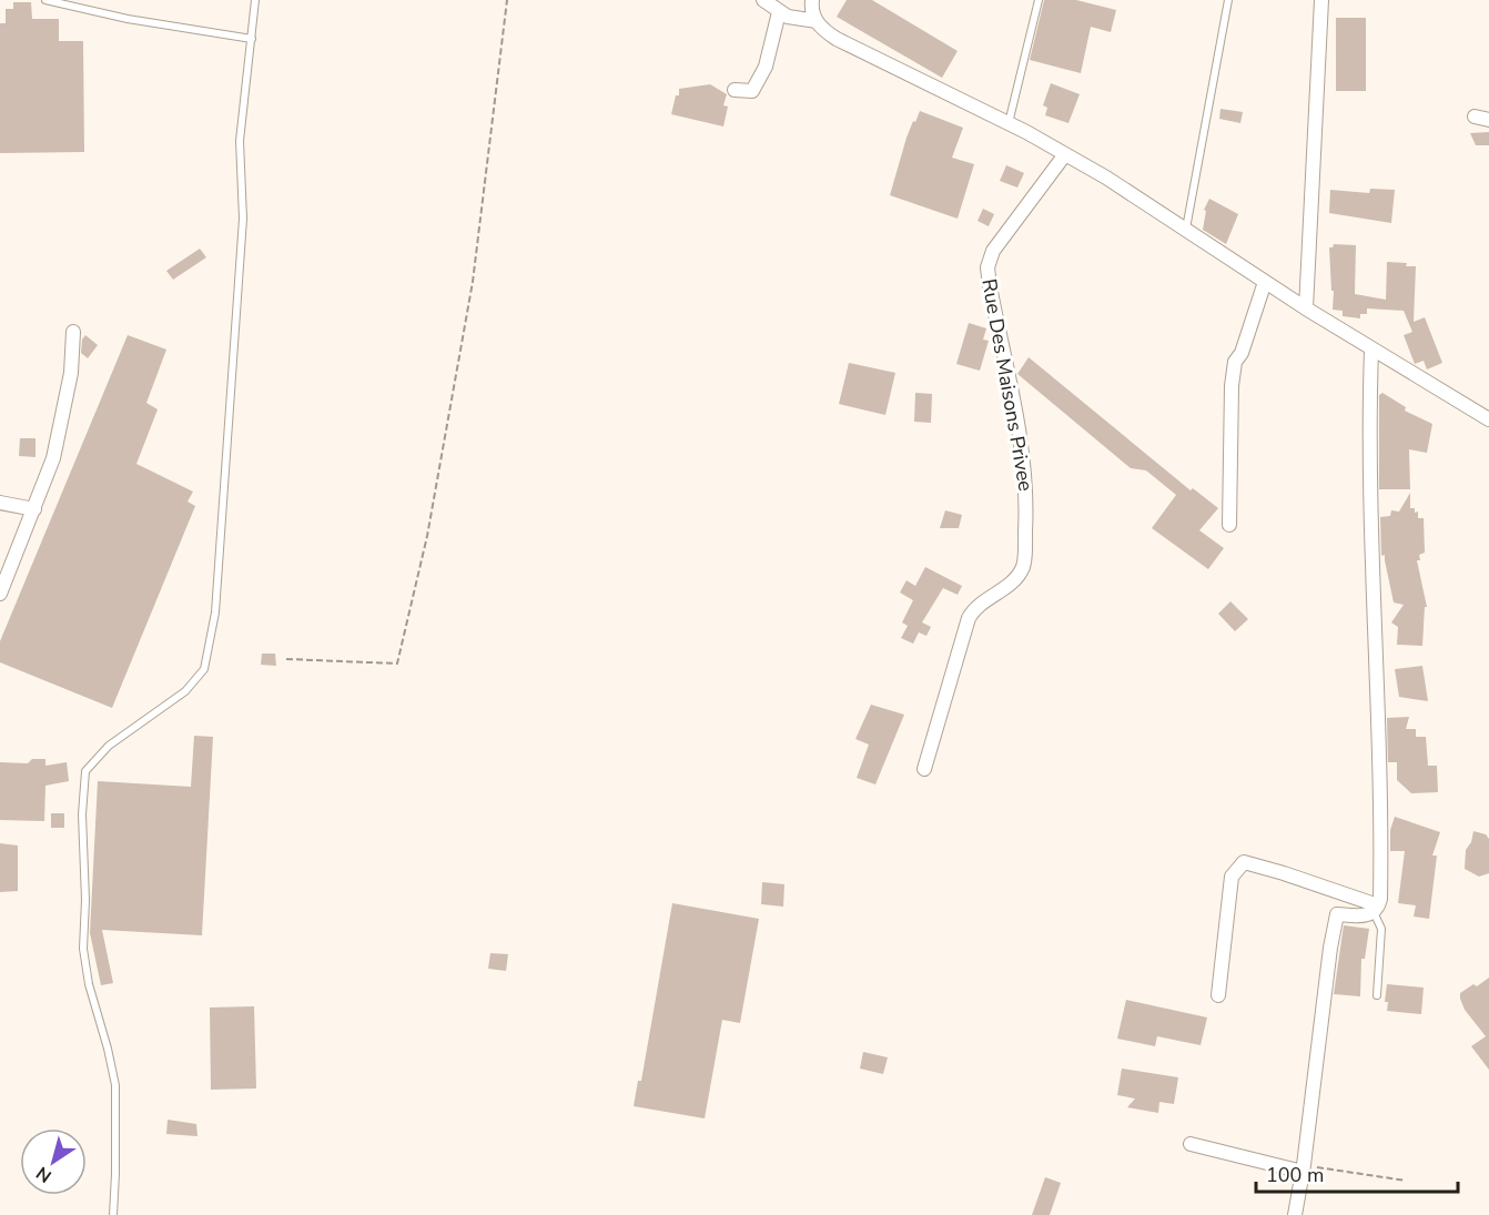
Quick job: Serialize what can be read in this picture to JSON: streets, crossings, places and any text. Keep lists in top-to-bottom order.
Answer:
{
  "streets": {
    "street": ["Rue Des Maisons Privee"]
  },
  "scale_bar": "100 m",
  "north": "bottom left"
}
